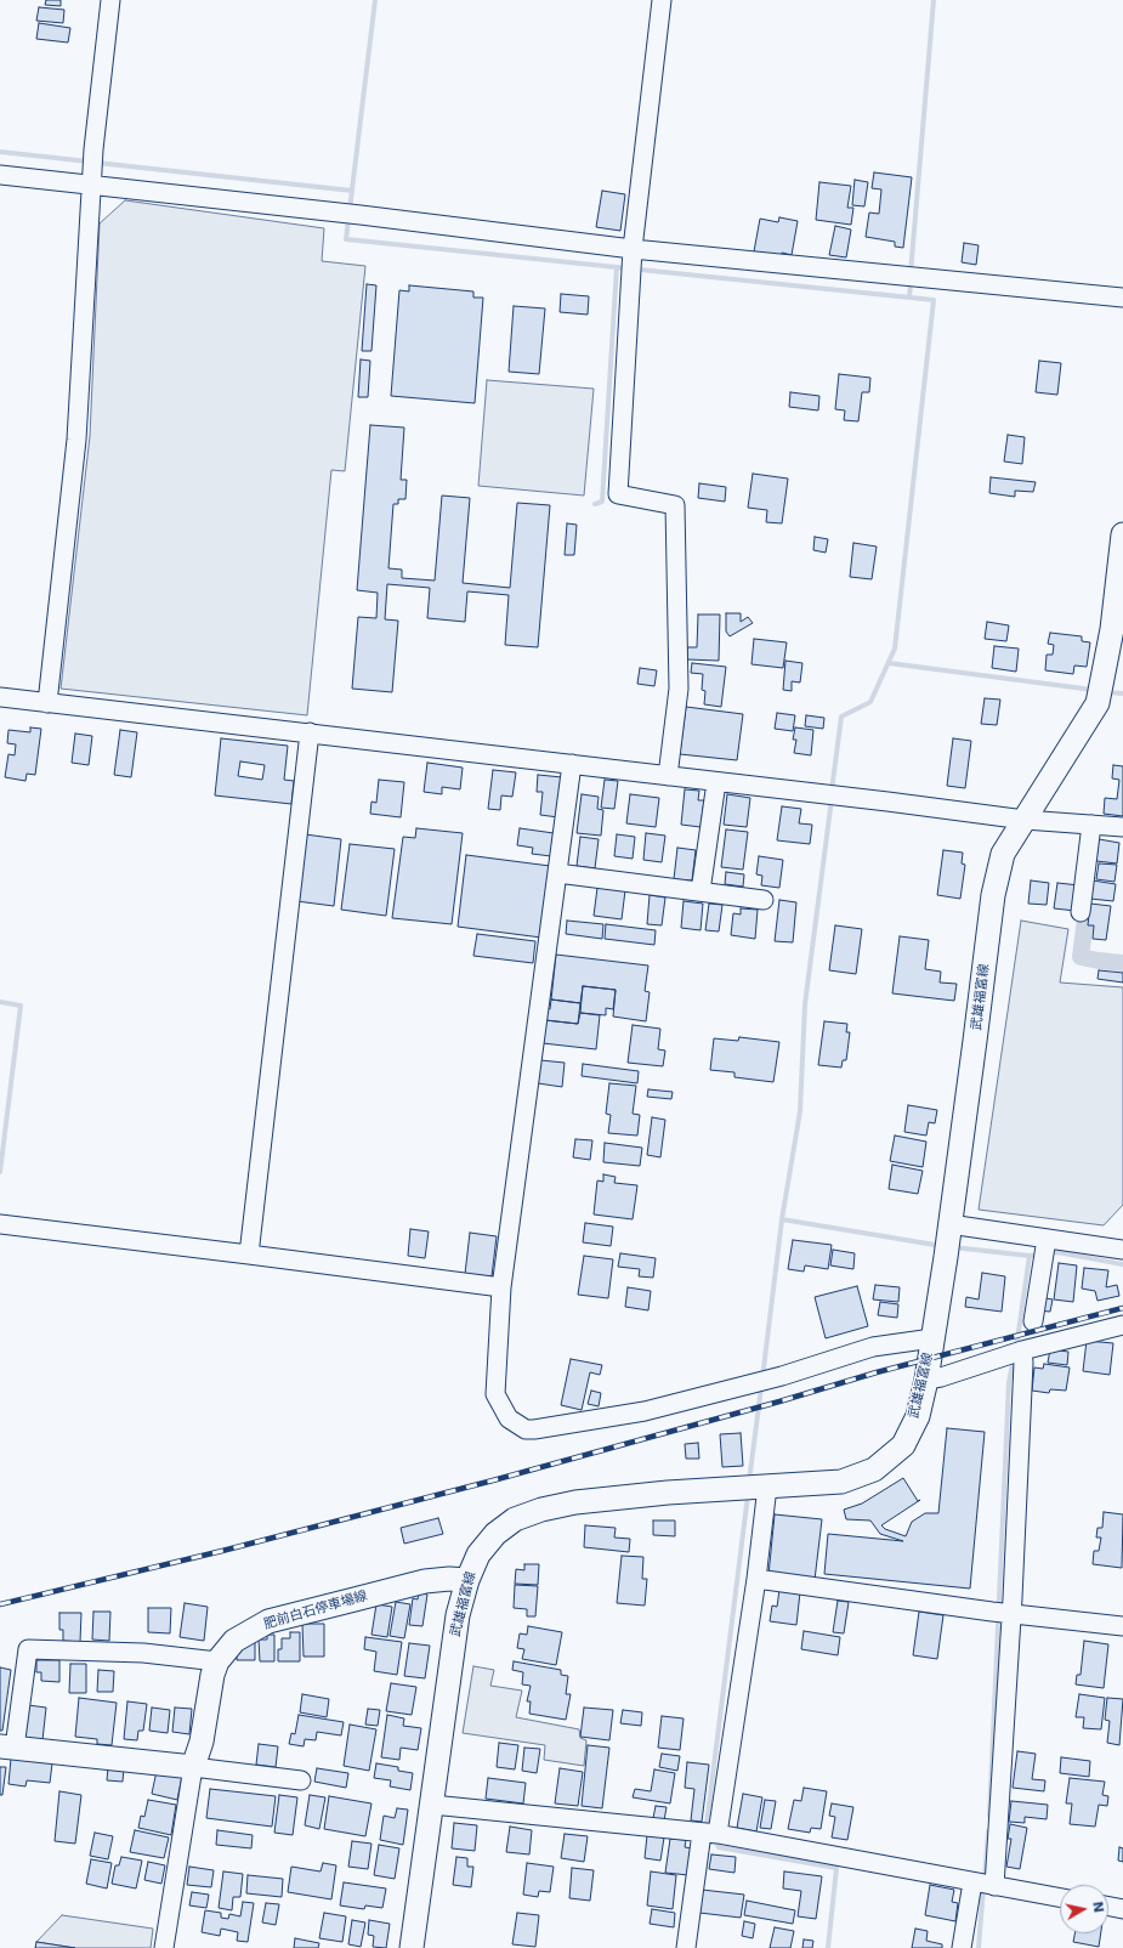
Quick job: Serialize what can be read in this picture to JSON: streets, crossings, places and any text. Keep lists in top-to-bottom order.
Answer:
{
  "streets": {
    "main road": ["武雄福富線", "肥前白石停車場線"]
  },
  "crossings": [
    ["武雄福富線", "肥前白石停車場線"]
  ],
  "north": "right"
}
